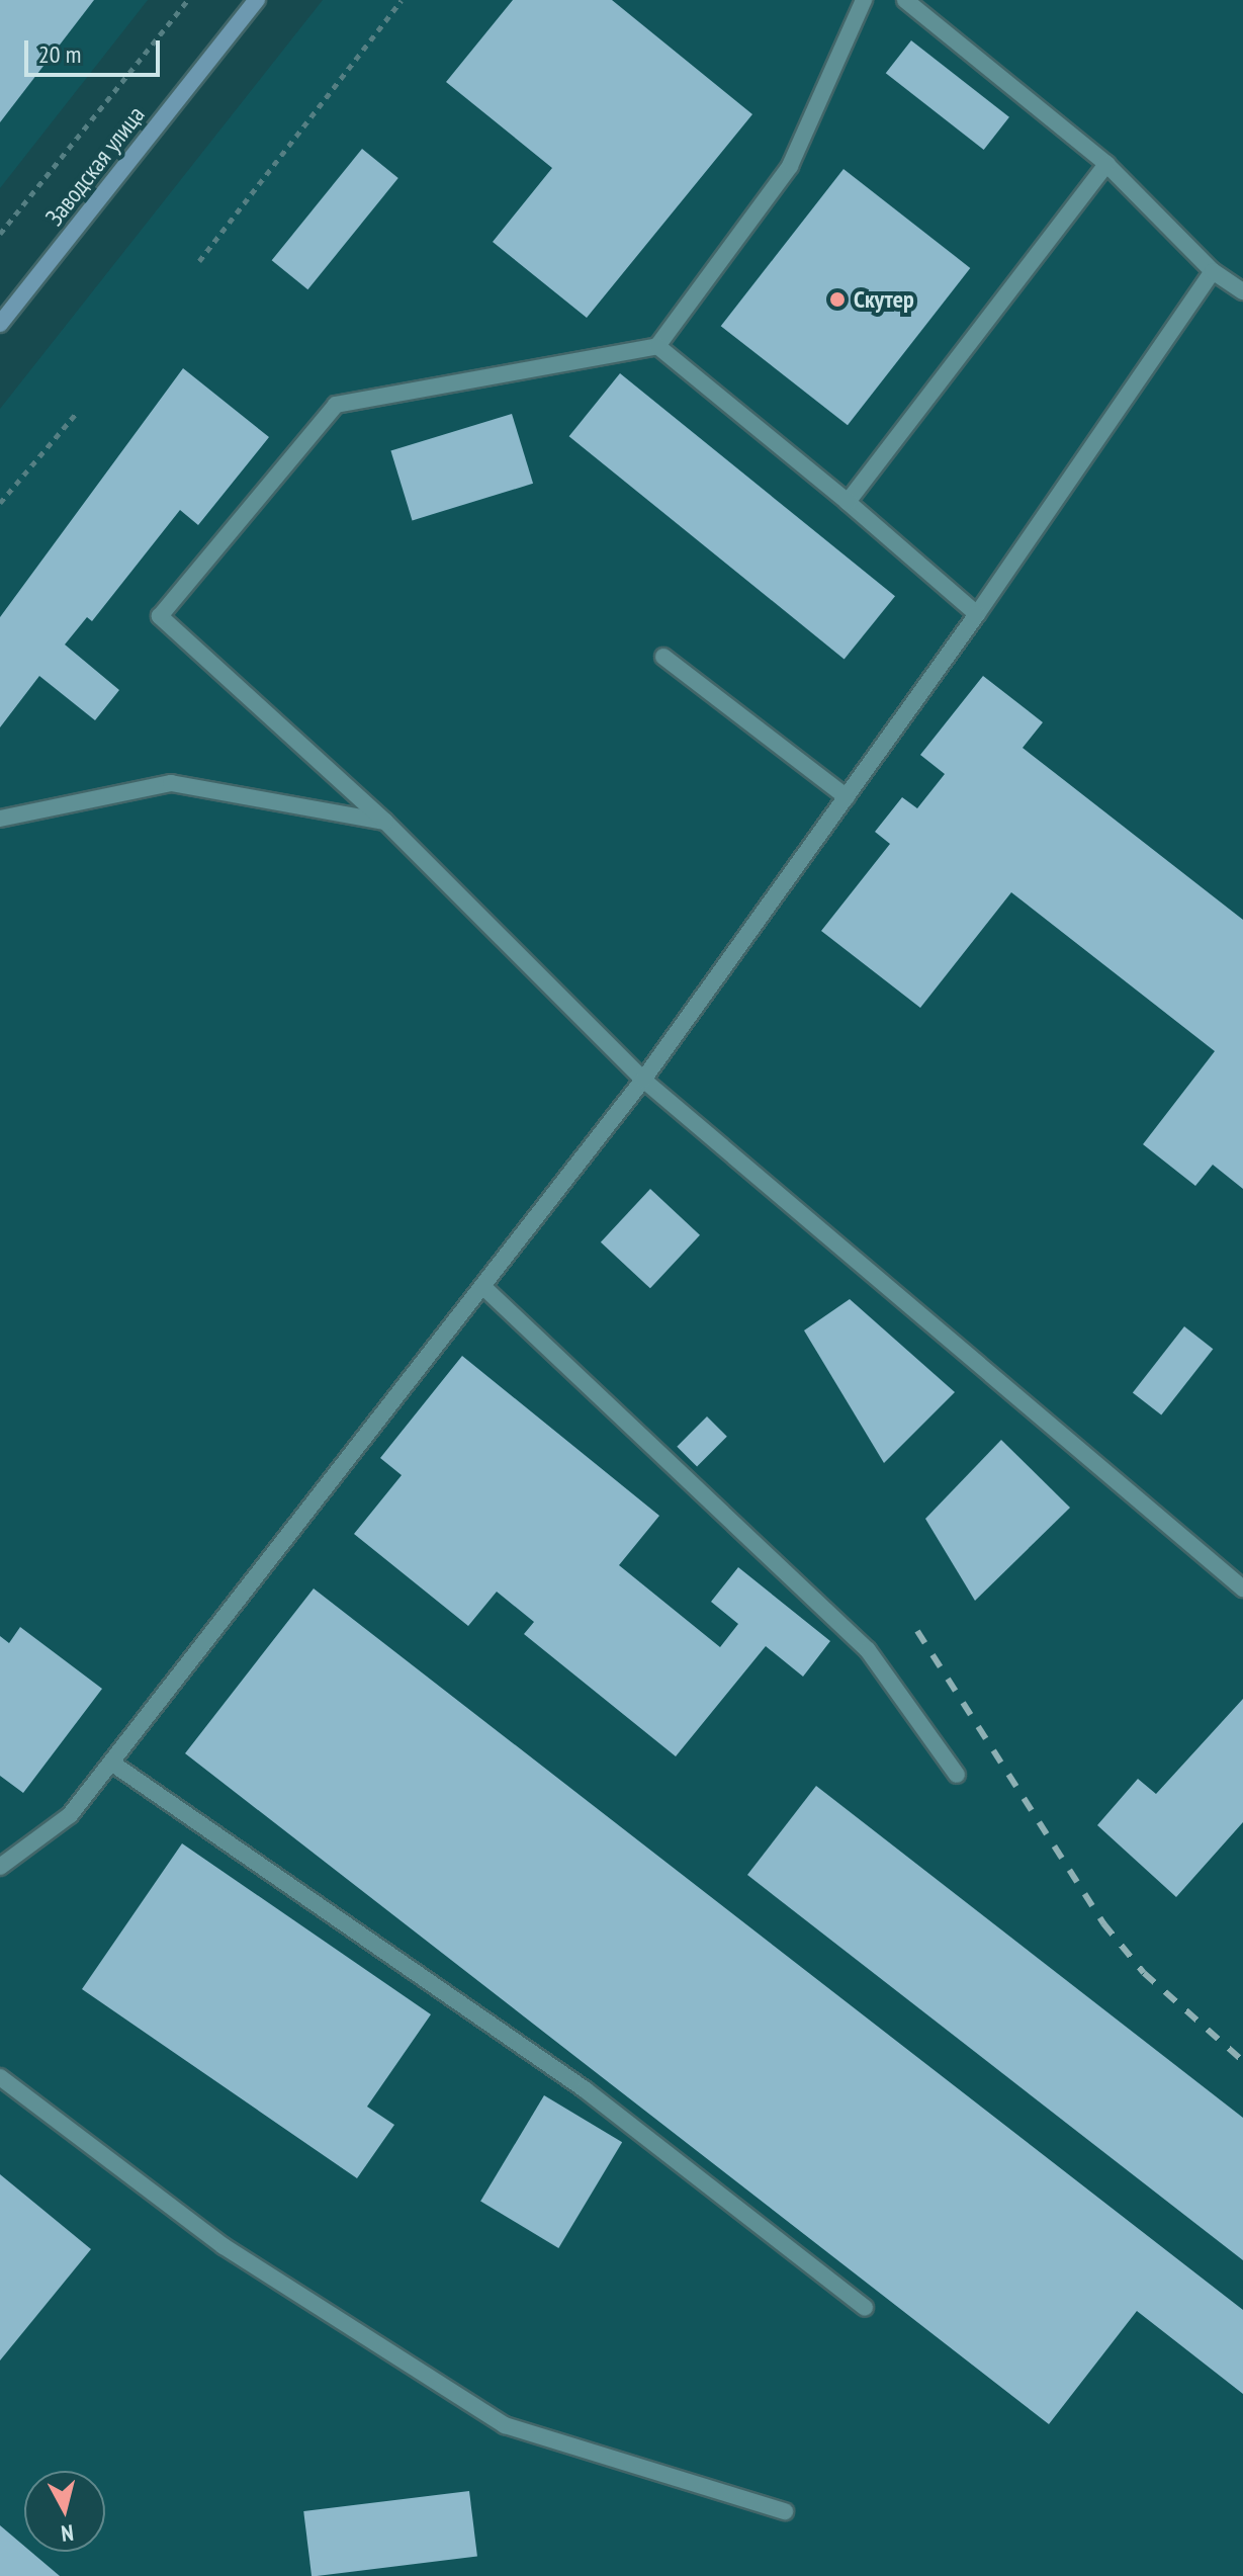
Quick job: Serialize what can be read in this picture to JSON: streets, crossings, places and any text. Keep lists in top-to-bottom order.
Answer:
{
  "streets": {
    "main road": ["Заводская улица"]
  },
  "places": ["Скутер"],
  "scale_bar": "20 m",
  "north": "bottom"
}
